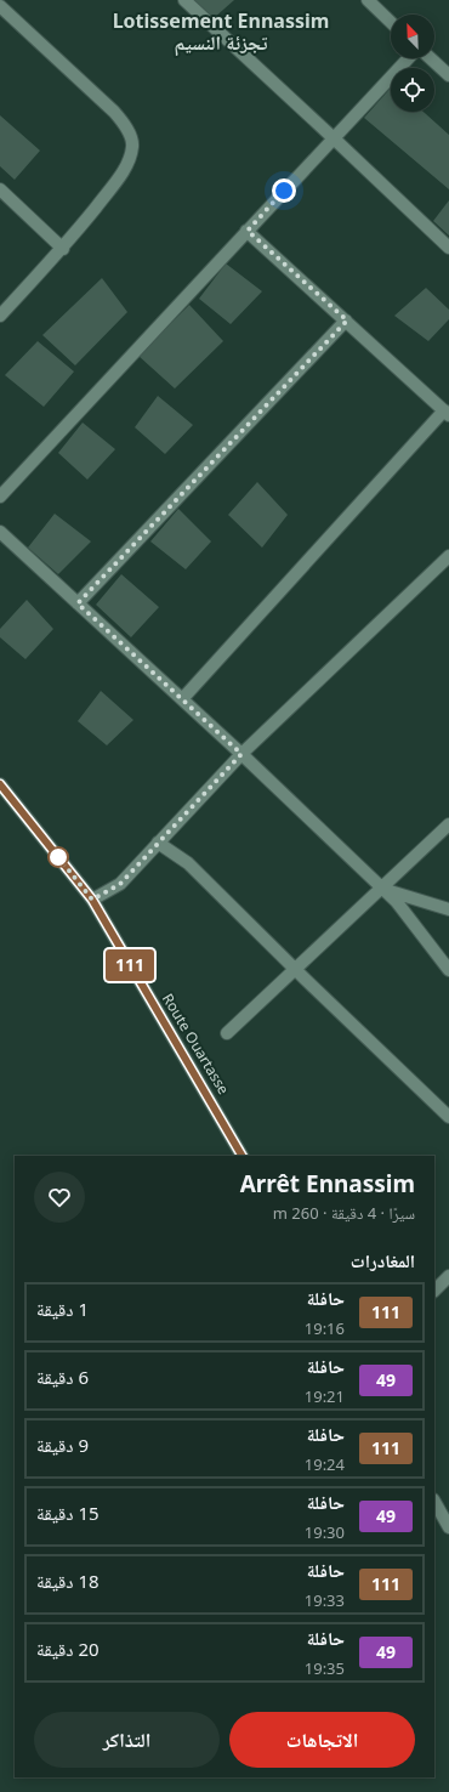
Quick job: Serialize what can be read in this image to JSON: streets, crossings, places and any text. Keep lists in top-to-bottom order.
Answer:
{
  "streets": {
    "street": ["Route Ouartasse"]
  },
  "districts": ["Lotissement Ennassim تجزئة النسيم"],
  "lines": ["bus line 111"],
  "north": "top left",
  "page": {
    "on_map": "111",
    "heading": [
      ["Arrêt Ennassim", "سيرًا · 4 دقيقة · 260 m"],
      "المغادرات"
    ],
    "list": [
      {
        "mark": "111",
        "name": "حافلة",
        "note": "19:16",
        "value": "1 دقيقة"
      },
      {
        "mark": "49",
        "name": "حافلة",
        "note": "19:21",
        "value": "6 دقيقة"
      },
      {
        "mark": "111",
        "name": "حافلة",
        "note": "19:24",
        "value": "9 دقيقة"
      },
      {
        "mark": "49",
        "name": "حافلة",
        "note": "19:30",
        "value": "15 دقيقة"
      },
      {
        "mark": "111",
        "name": "حافلة",
        "note": "19:33",
        "value": "18 دقيقة"
      },
      {
        "mark": "49",
        "name": "حافلة",
        "note": "19:35",
        "value": "20 دقيقة"
      }
    ],
    "buttons": ["الاتجاهات", "التذاكر"]
  }
}
